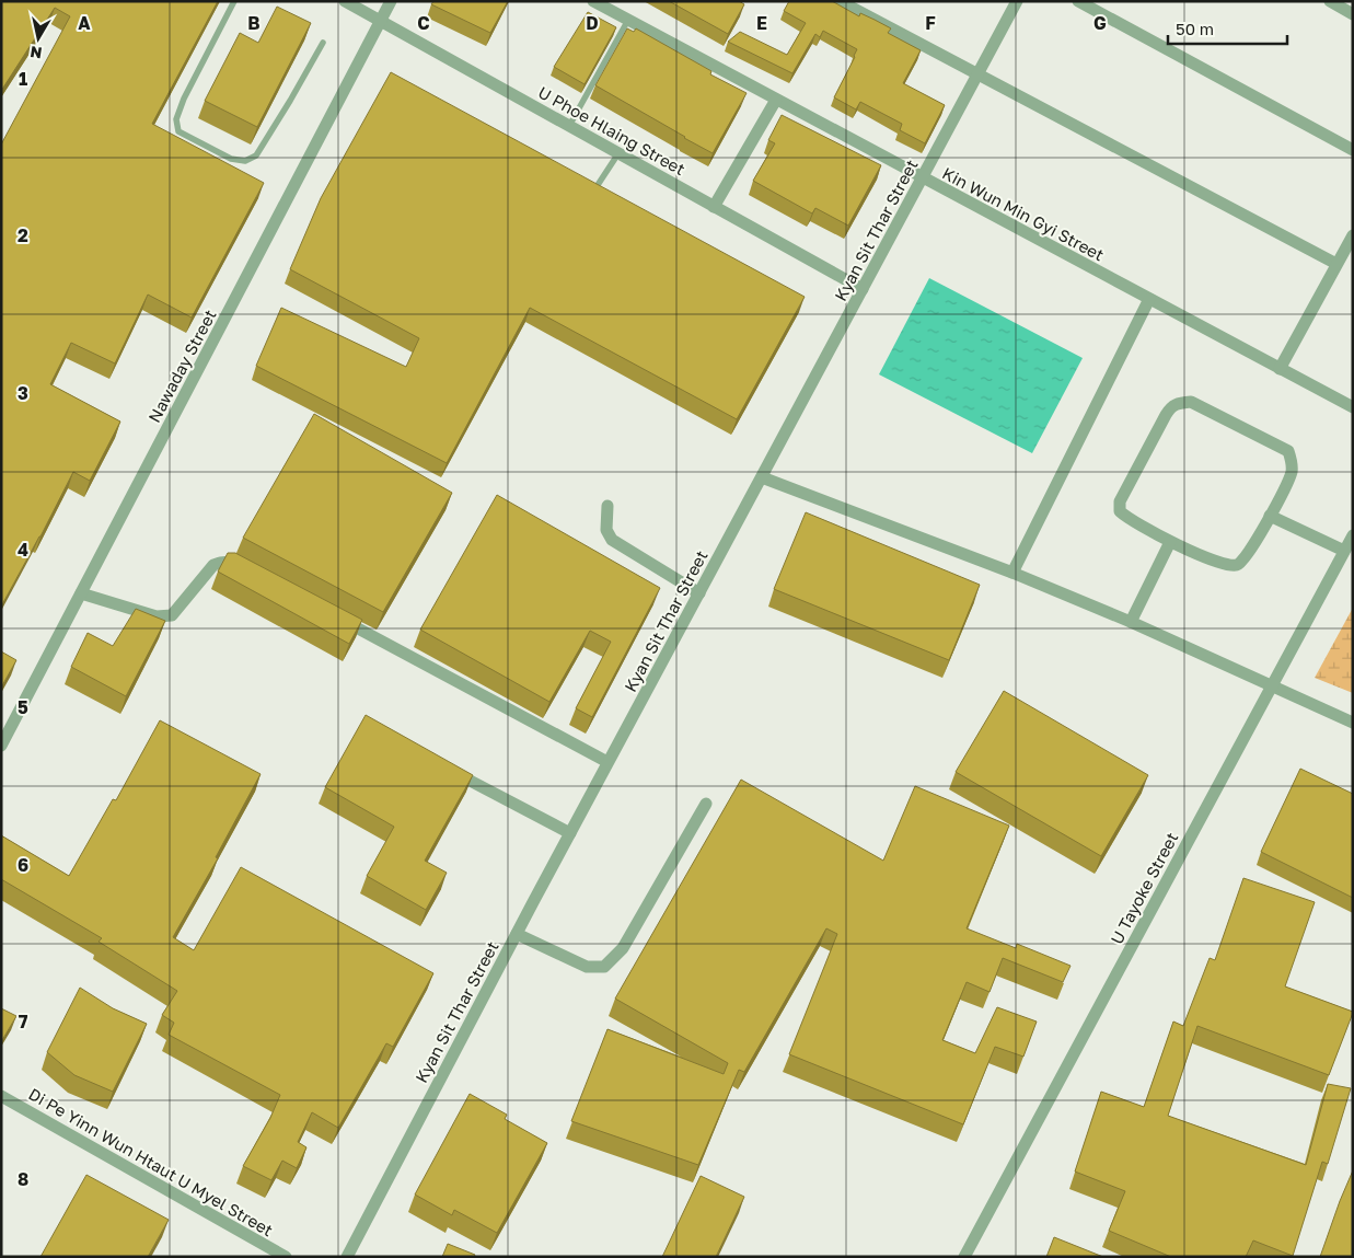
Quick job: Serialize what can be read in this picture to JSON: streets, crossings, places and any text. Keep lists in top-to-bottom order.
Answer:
{
  "streets": {
    "street": [
      "U Phoe Hlaing Street",
      "Kin Wun Min Gyi Street",
      "Kyan Sit Thar Street",
      "Nawaday Street",
      "U Tayoke Street",
      "Di Pe Yinn Wun Htaut U Myel Street"
    ]
  },
  "crossings": [
    ["U Phoe Hlaing Street", "Kyan Sit Thar Street"],
    ["U Phoe Hlaing Street", "Nawaday Street"],
    ["Kin Wun Min Gyi Street", "Kyan Sit Thar Street"]
  ],
  "scale_bar": "50 m",
  "north": "bottom",
  "grid": {
    "columns": [
      "A",
      "B",
      "C",
      "D",
      "E",
      "F",
      "G"
    ],
    "rows": [
      "1",
      "2",
      "3",
      "4",
      "5",
      "6",
      "7",
      "8"
    ]
  }
}
